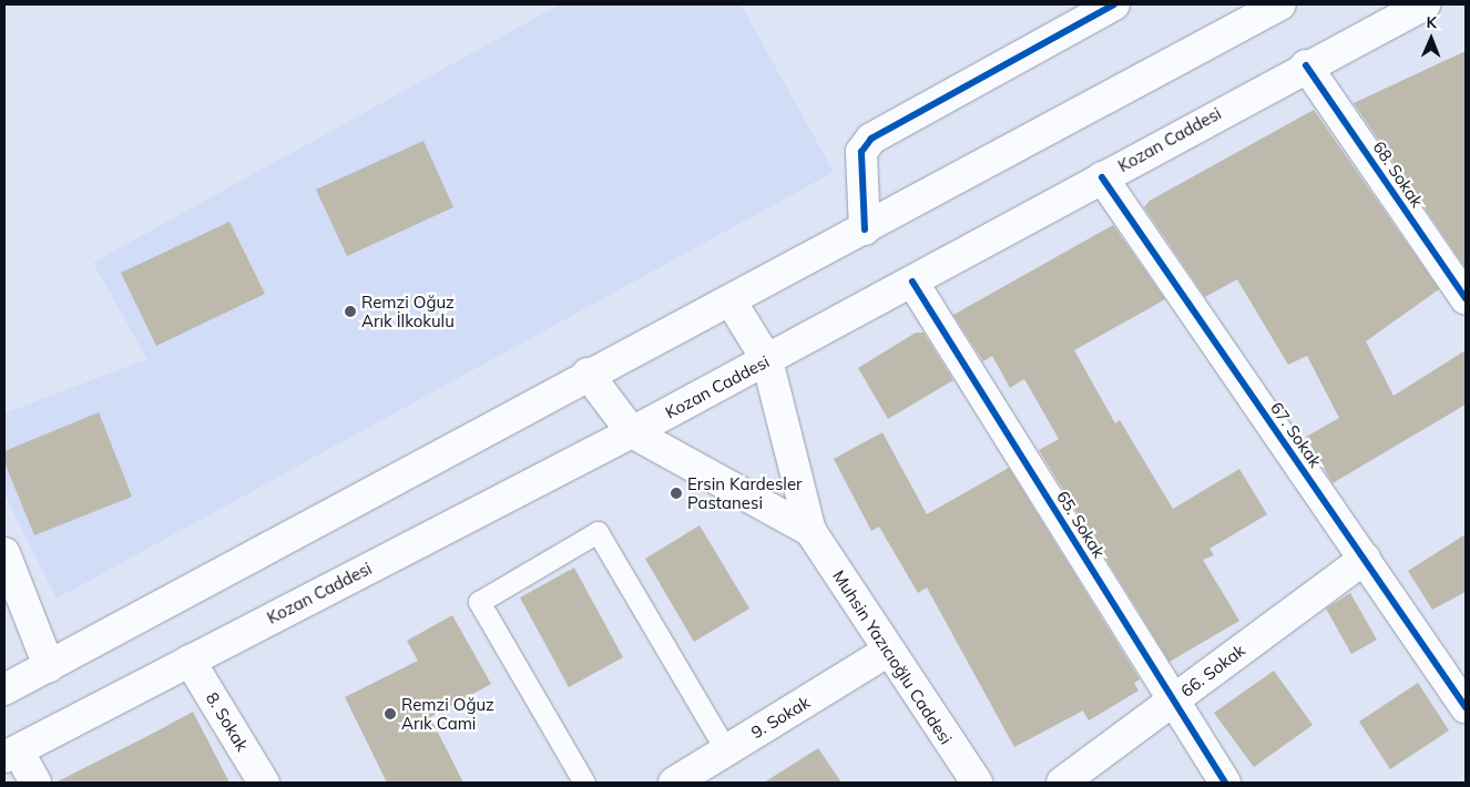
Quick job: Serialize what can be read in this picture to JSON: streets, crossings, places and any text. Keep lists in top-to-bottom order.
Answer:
{
  "streets": {
    "main road": [
      "Kozan Caddesi",
      "68. Sokak",
      "67. Sokak",
      "65. Sokak",
      "Muhsin Yazıcıoğlu Caddesi",
      "66. Sokak",
      "9. Sokak",
      "8. Sokak"
    ]
  },
  "crossings": [
    ["Kozan Caddesi", "68. Sokak"],
    ["Kozan Caddesi", "67. Sokak"],
    ["Kozan Caddesi", "65. Sokak"],
    ["Kozan Caddesi", "8. Sokak"],
    ["67. Sokak", "66. Sokak"],
    ["65. Sokak", "66. Sokak"],
    ["Muhsin Yazıcıoğlu Caddesi", "9. Sokak"]
  ],
  "places": ["Remzi Oğuz Arık İlkokulu", "Ersin Kardesler Pastanesi", "Remzi Oğuz Arık Cami"],
  "north": "top"
}
